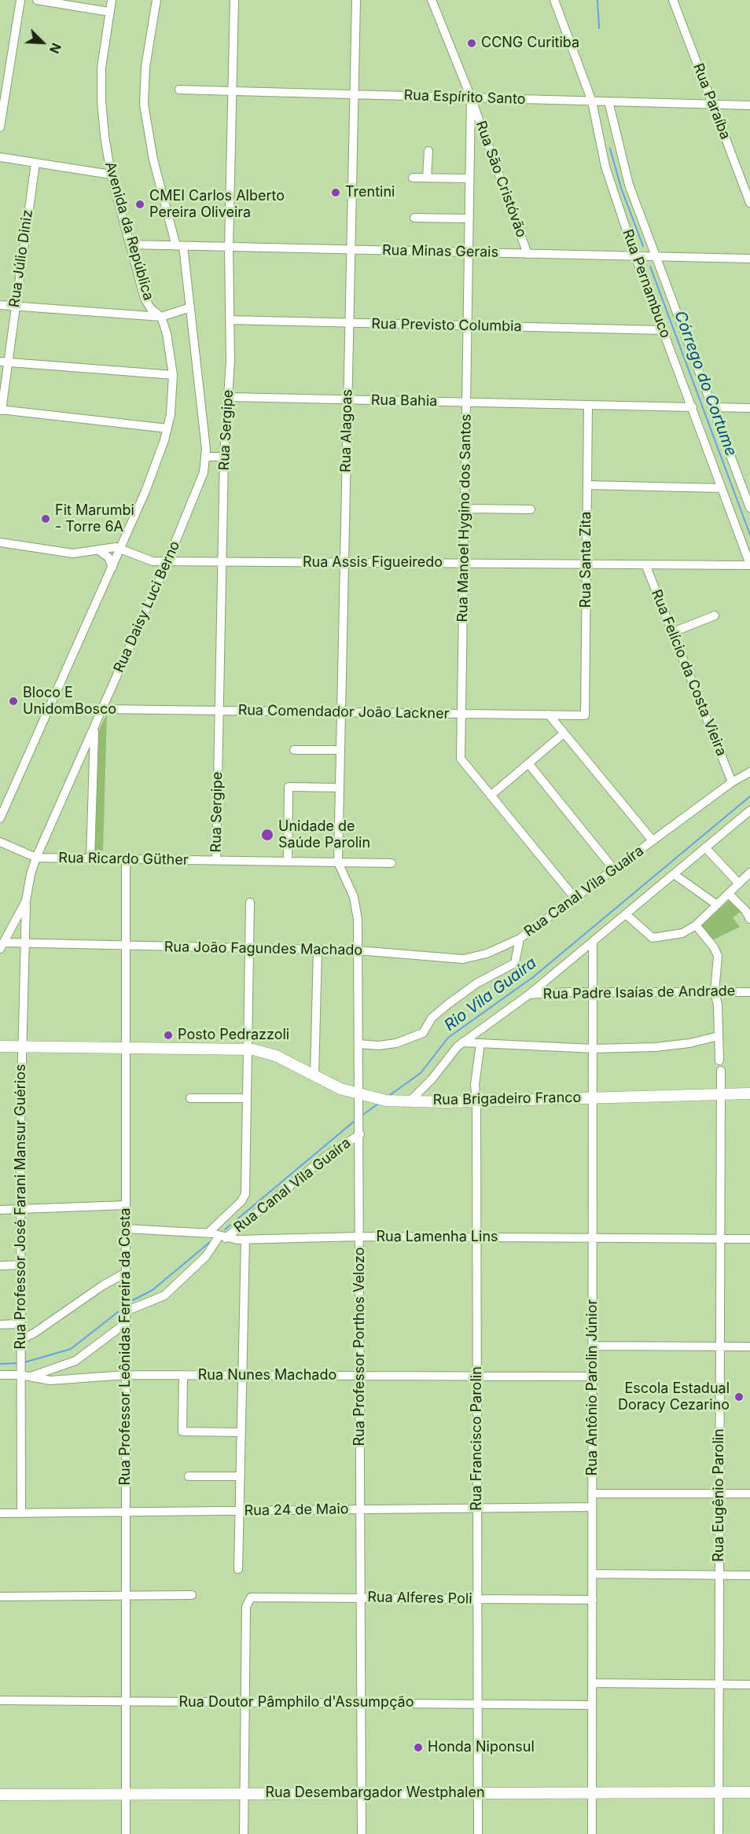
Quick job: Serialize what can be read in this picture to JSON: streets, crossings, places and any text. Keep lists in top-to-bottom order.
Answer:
{
  "streets": {
    "main road": ["Rua Brigadeiro Franco", "Rua Desembargador Westphalen"],
    "street": [
      "Rua Espírito Santo",
      "Rua Paraíba",
      "Rua São Cristóvão",
      "Avenida da República",
      "Rua Minas Gerais",
      "Rua Júlio Diniz",
      "Rua Pernambuco",
      "Rua Previsto Columbia",
      "Rua Bahia",
      "Rua Sergipe",
      "Rua Alagoas",
      "Rua Manoel Hygino dos Santos",
      "Rua Santa Zita",
      "Rua Assis Figueiredo",
      "Rua Daisy Luci Berno",
      "Rua Felício da Costa Vieira",
      "Rua Comendador João Lackner",
      "Rua Ricardo Güther",
      "Rua Canal Vila Guaíra",
      "Rua João Fagundes Machado",
      "Rua Padre Isaías de Andrade",
      "Rua Professor José Farani Mansur Guérios",
      "Rua Lamenha Lins",
      "Rua Professor Leônidas Ferreira da Costa",
      "Rua Professor Porthos Velozo",
      "Rua Nunes Machado",
      "Rua Antônio Parolin Júnior",
      "Rua Francisco Parolin",
      "Rua Eugênio Parolin",
      "Rua 24 de Maio",
      "Rua Alferes Poli",
      "Rua Doutor Pâmphilo d'Assumpção"
    ]
  },
  "crossings": [
    ["Rua Espírito Santo", "Rua Paraíba"],
    ["Rua Espírito Santo", "Rua São Cristóvão"],
    ["Rua Espírito Santo", "Rua Pernambuco"],
    ["Rua Espírito Santo", "Rua Sergipe"],
    ["Rua Espírito Santo", "Rua Alagoas"],
    ["Rua Espírito Santo", "Rua Manoel Hygino dos Santos"],
    ["Rua São Cristóvão", "Rua Minas Gerais"],
    ["Rua São Cristóvão", "Rua Manoel Hygino dos Santos"],
    ["Avenida da República", "Rua Minas Gerais"],
    ["Avenida da República", "Rua Assis Figueiredo"],
    ["Rua Minas Gerais", "Rua Pernambuco"],
    ["Rua Minas Gerais", "Rua Sergipe"],
    ["Rua Minas Gerais", "Rua Alagoas"],
    ["Rua Minas Gerais", "Rua Manoel Hygino dos Santos"],
    ["Rua Minas Gerais", "Rua Daisy Luci Berno"],
    ["Rua Pernambuco", "Rua Previsto Columbia"],
    ["Rua Pernambuco", "Rua Bahia"],
    ["Rua Pernambuco", "Rua Assis Figueiredo"],
    ["Rua Previsto Columbia", "Rua Sergipe"],
    ["Rua Previsto Columbia", "Rua Alagoas"],
    ["Rua Previsto Columbia", "Rua Manoel Hygino dos Santos"],
    ["Rua Bahia", "Rua Sergipe"],
    ["Rua Bahia", "Rua Alagoas"],
    ["Rua Bahia", "Rua Manoel Hygino dos Santos"],
    ["Rua Bahia", "Rua Santa Zita"],
    ["Rua Sergipe", "Rua Assis Figueiredo"],
    ["Rua Sergipe", "Rua Comendador João Lackner"],
    ["Rua Sergipe", "Rua Ricardo Güther"],
    ["Rua Alagoas", "Rua Assis Figueiredo"],
    ["Rua Alagoas", "Rua Comendador João Lackner"],
    ["Rua Alagoas", "Rua Ricardo Güther"],
    ["Rua Alagoas", "Rua Professor Porthos Velozo"],
    ["Rua Manoel Hygino dos Santos", "Rua Assis Figueiredo"],
    ["Rua Manoel Hygino dos Santos", "Rua Comendador João Lackner"],
    ["Rua Manoel Hygino dos Santos", "Rua Canal Vila Guaíra"],
    ["Rua Santa Zita", "Rua Assis Figueiredo"],
    ["Rua Santa Zita", "Rua Comendador João Lackner"],
    ["Rua Assis Figueiredo", "Rua Daisy Luci Berno"],
    ["Rua Assis Figueiredo", "Rua Felício da Costa Vieira"],
    ["Rua Daisy Luci Berno", "Rua Comendador João Lackner"],
    ["Rua Daisy Luci Berno", "Rua Ricardo Güther"],
    ["Rua Daisy Luci Berno", "Rua João Fagundes Machado"],
    ["Rua Daisy Luci Berno", "Rua Professor José Farani Mansur Guérios"],
    ["Rua Felício da Costa Vieira", "Rua Canal Vila Guaíra"],
    ["Rua Ricardo Güther", "Rua Professor Leônidas Ferreira da Costa"],
    ["Rua Ricardo Güther", "Rua Professor Porthos Velozo"],
    ["Rua Canal Vila Guaíra", "Rua João Fagundes Machado"],
    ["Rua Canal Vila Guaíra", "Rua Lamenha Lins"],
    ["Rua Canal Vila Guaíra", "Rua Professor Leônidas Ferreira da Costa"],
    ["Rua Canal Vila Guaíra", "Rua Professor Porthos Velozo"],
    ["Rua João Fagundes Machado", "Rua Professor José Farani Mansur Guérios"],
    ["Rua João Fagundes Machado", "Rua Professor Leônidas Ferreira da Costa"],
    ["Rua João Fagundes Machado", "Rua Professor Porthos Velozo"],
    ["Rua Padre Isaías de Andrade", "Rua Antônio Parolin Júnior"],
    ["Rua Brigadeiro Franco", "Rua Professor José Farani Mansur Guérios"],
    ["Rua Brigadeiro Franco", "Rua Professor Leônidas Ferreira da Costa"],
    ["Rua Brigadeiro Franco", "Rua Professor Porthos Velozo"],
    ["Rua Brigadeiro Franco", "Rua Antônio Parolin Júnior"],
    ["Rua Brigadeiro Franco", "Rua Francisco Parolin"],
    ["Rua Brigadeiro Franco", "Rua Eugênio Parolin"],
    ["Rua Professor José Farani Mansur Guérios", "Rua Nunes Machado"],
    ["Rua Professor José Farani Mansur Guérios", "Rua 24 de Maio"],
    ["Rua Lamenha Lins", "Rua Professor Leônidas Ferreira da Costa"],
    ["Rua Lamenha Lins", "Rua Professor Porthos Velozo"],
    ["Rua Lamenha Lins", "Rua Antônio Parolin Júnior"],
    ["Rua Lamenha Lins", "Rua Francisco Parolin"],
    ["Rua Lamenha Lins", "Rua Eugênio Parolin"],
    ["Rua Professor Leônidas Ferreira da Costa", "Rua Nunes Machado"],
    ["Rua Professor Leônidas Ferreira da Costa", "Rua 24 de Maio"],
    ["Rua Professor Leônidas Ferreira da Costa", "Rua Doutor Pâmphilo d'Assumpção"],
    ["Rua Professor Leônidas Ferreira da Costa", "Rua Desembargador Westphalen"],
    ["Rua Professor Porthos Velozo", "Rua Nunes Machado"],
    ["Rua Professor Porthos Velozo", "Rua 24 de Maio"],
    ["Rua Professor Porthos Velozo", "Rua Alferes Poli"],
    ["Rua Professor Porthos Velozo", "Rua Doutor Pâmphilo d'Assumpção"],
    ["Rua Professor Porthos Velozo", "Rua Desembargador Westphalen"],
    ["Rua Nunes Machado", "Rua Antônio Parolin Júnior"],
    ["Rua Nunes Machado", "Rua Francisco Parolin"],
    ["Rua Antônio Parolin Júnior", "Rua 24 de Maio"],
    ["Rua Antônio Parolin Júnior", "Rua Alferes Poli"],
    ["Rua Antônio Parolin Júnior", "Rua Doutor Pâmphilo d'Assumpção"],
    ["Rua Antônio Parolin Júnior", "Rua Desembargador Westphalen"],
    ["Rua Francisco Parolin", "Rua 24 de Maio"],
    ["Rua Francisco Parolin", "Rua Alferes Poli"],
    ["Rua Francisco Parolin", "Rua Doutor Pâmphilo d'Assumpção"],
    ["Rua Francisco Parolin", "Rua Desembargador Westphalen"],
    ["Rua Eugênio Parolin", "Rua Desembargador Westphalen"],
    ["Rua Alferes Poli", "Rua Doutor Pâmphilo d'Assumpção"]
  ],
  "water": ["Córrego do Cortume", "Rio Vila Guaíra"],
  "places": [
    "CCNG Curitiba",
    "Trentini",
    "CMEI Carlos Alberto Pereira Oliveira",
    "Fit Marumbi - Torre 6A",
    "Bloco E UnidomBosco",
    "Unidade de Saúde Parolin",
    "Posto Pedrazzoli",
    "Escola Estadual Doracy Cezarino",
    "Honda Niponsul"
  ],
  "north": "bottom right"
}
